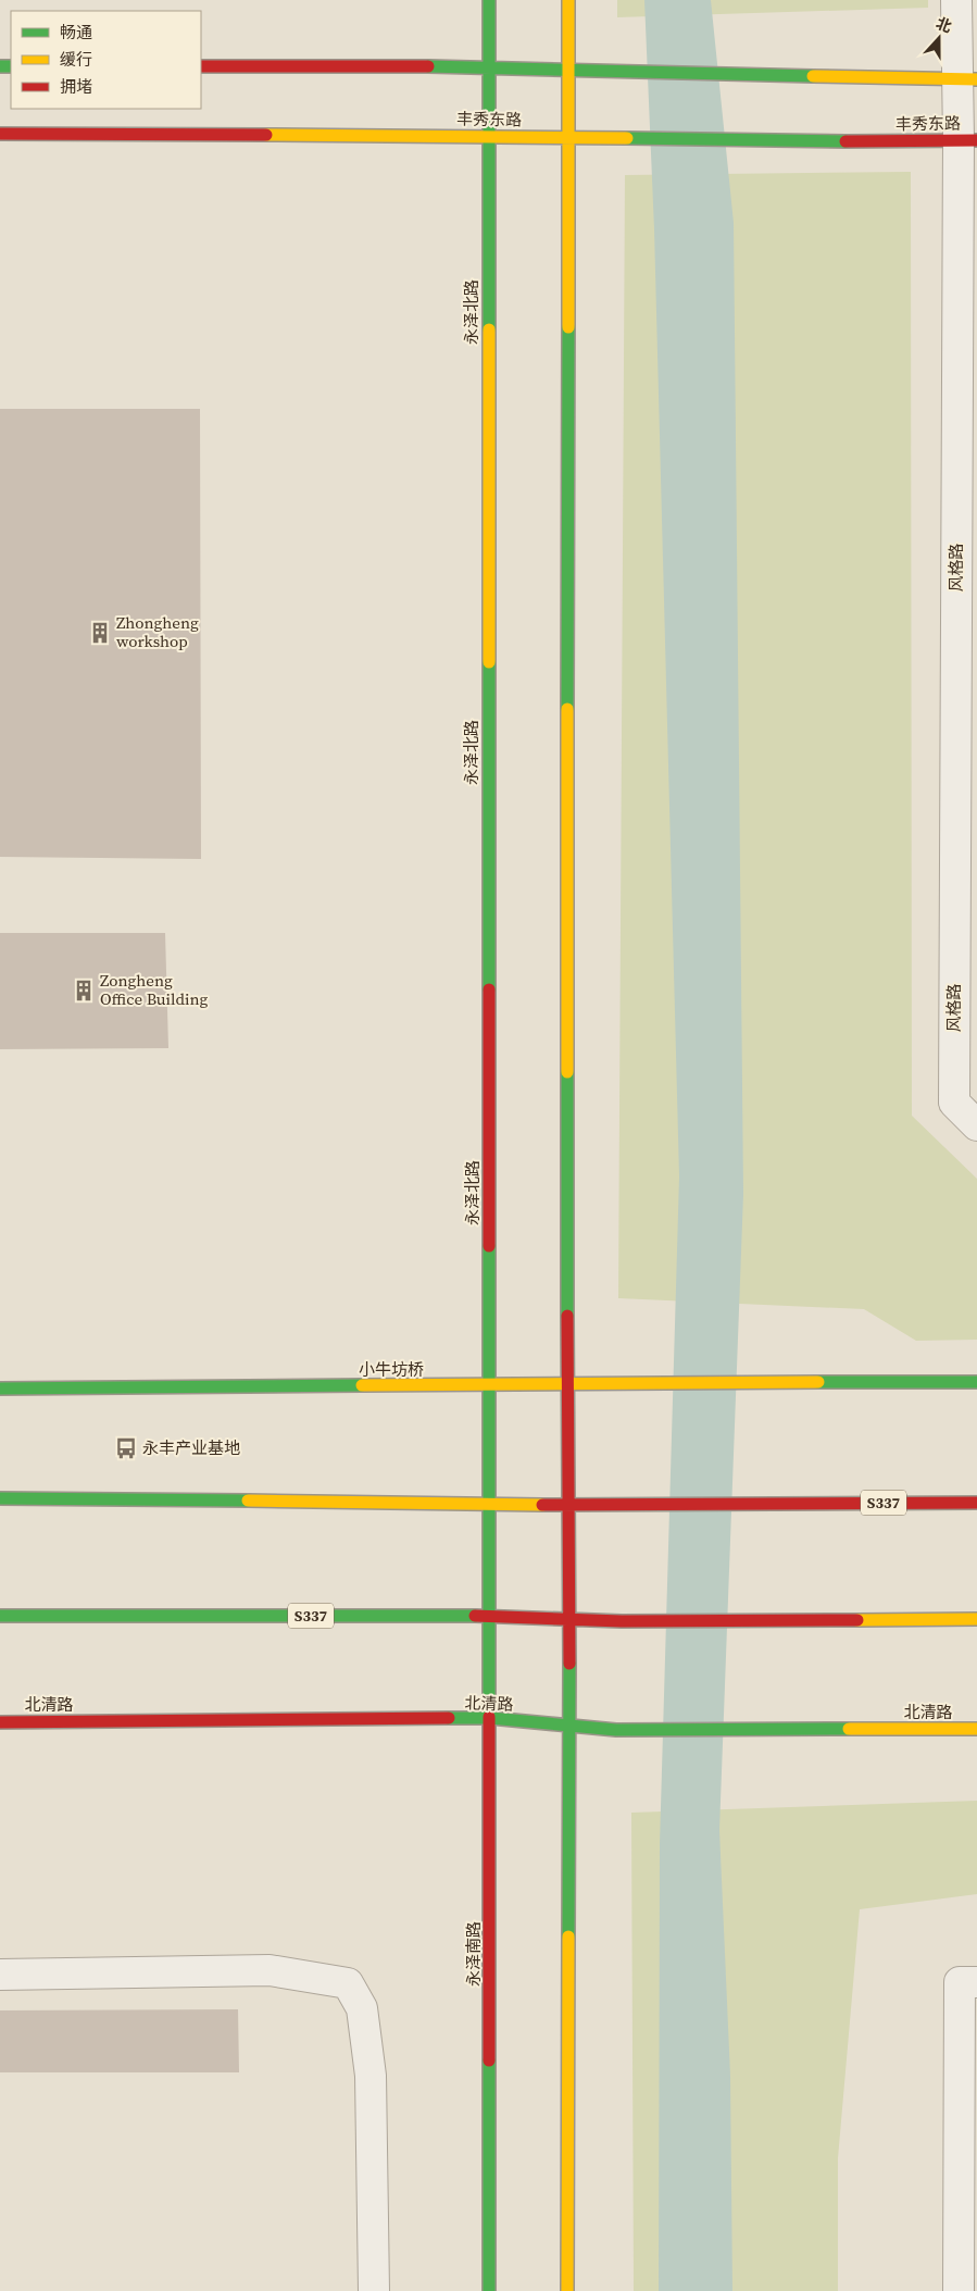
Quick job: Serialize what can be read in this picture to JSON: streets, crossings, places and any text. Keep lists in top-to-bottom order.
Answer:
{
  "streets": {
    "street": [
      "丰秀东路",
      "永泽北路",
      "风格路",
      "小牛坊桥",
      "S337",
      "北清路",
      "永泽南路"
    ]
  },
  "crossings": [
    ["丰秀东路", "永泽北路"],
    ["丰秀东路", "风格路"],
    ["永泽北路", "小牛坊桥"],
    ["永泽北路", "S337"],
    ["永泽北路", "永泽南路"],
    ["S337", "永泽南路"],
    ["北清路", "永泽南路"]
  ],
  "places": {
    "building": ["Zhongheng workshop", "Zongheng Office Building"],
    "bus stop": ["永丰产业基地"]
  },
  "legend": ["畅通", "缓行", "拥堵"],
  "north": "top"
}
